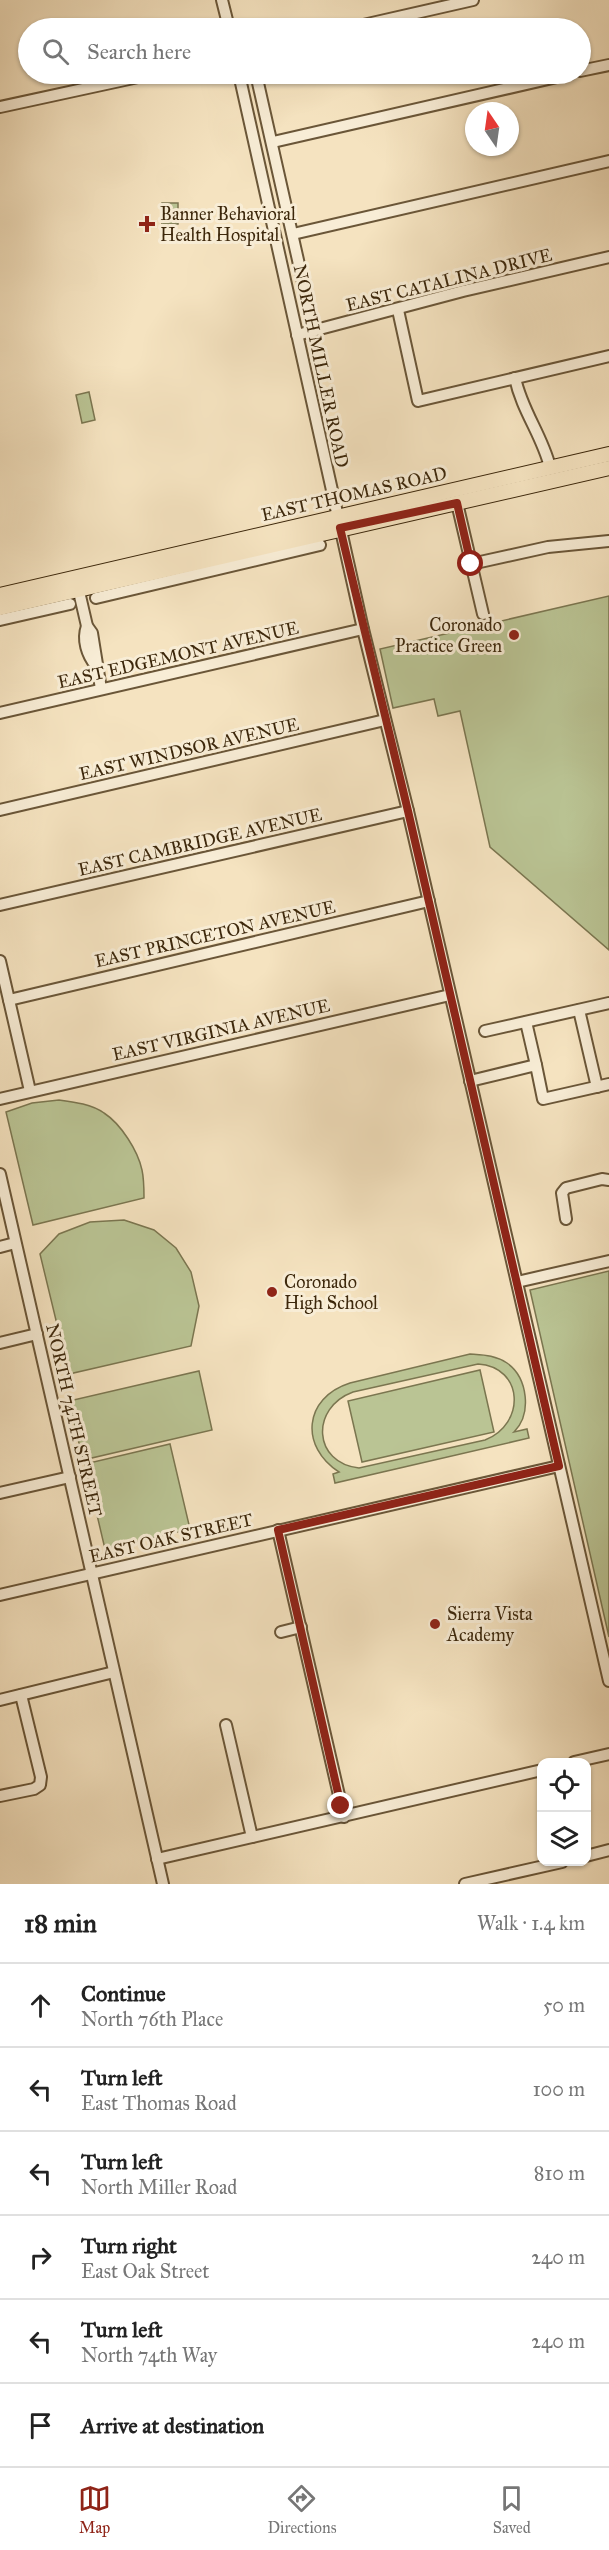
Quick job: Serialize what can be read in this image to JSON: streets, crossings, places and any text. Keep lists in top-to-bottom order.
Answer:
{
  "streets": {
    "main road": ["EAST THOMAS ROAD"],
    "street": [
      "EAST CATALINA DRIVE",
      "NORTH MILLER ROAD",
      "EAST EDGEMONT AVENUE",
      "EAST WINDSOR AVENUE",
      "EAST CAMBRIDGE AVENUE",
      "EAST PRINCETON AVENUE",
      "EAST VIRGINIA AVENUE",
      "NORTH 74TH STREET",
      "EAST OAK STREET"
    ]
  },
  "crossings": [
    ["EAST CATALINA DRIVE", "NORTH MILLER ROAD"],
    ["NORTH MILLER ROAD", "EAST THOMAS ROAD"],
    ["NORTH MILLER ROAD", "EAST EDGEMONT AVENUE"],
    ["NORTH MILLER ROAD", "EAST WINDSOR AVENUE"],
    ["NORTH MILLER ROAD", "EAST CAMBRIDGE AVENUE"],
    ["NORTH MILLER ROAD", "EAST PRINCETON AVENUE"],
    ["NORTH MILLER ROAD", "EAST VIRGINIA AVENUE"],
    ["NORTH MILLER ROAD", "EAST OAK STREET"],
    ["NORTH 74TH STREET", "EAST OAK STREET"]
  ],
  "places": {
    "health": ["Banner Behavioral Health Hospital"],
    "other": ["Coronado Practice Green", "Coronado High School", "Sierra Vista Academy"]
  },
  "north": "top",
  "page": {
    "search": "Search here",
    "heading": ["18 min", "Walk · 1.4 km"],
    "list": [
      ["Continue", "North 76th Place", "50 m"],
      ["Turn left", "East Thomas Road", "100 m"],
      ["Turn left", "North Miller Road", "810 m"],
      ["Turn right", "East Oak Street", "240 m"],
      ["Turn left", "North 74th Way", "240 m"],
      "Arrive at destination"
    ],
    "nav": ["Map", "Directions", "Saved"]
  }
}
